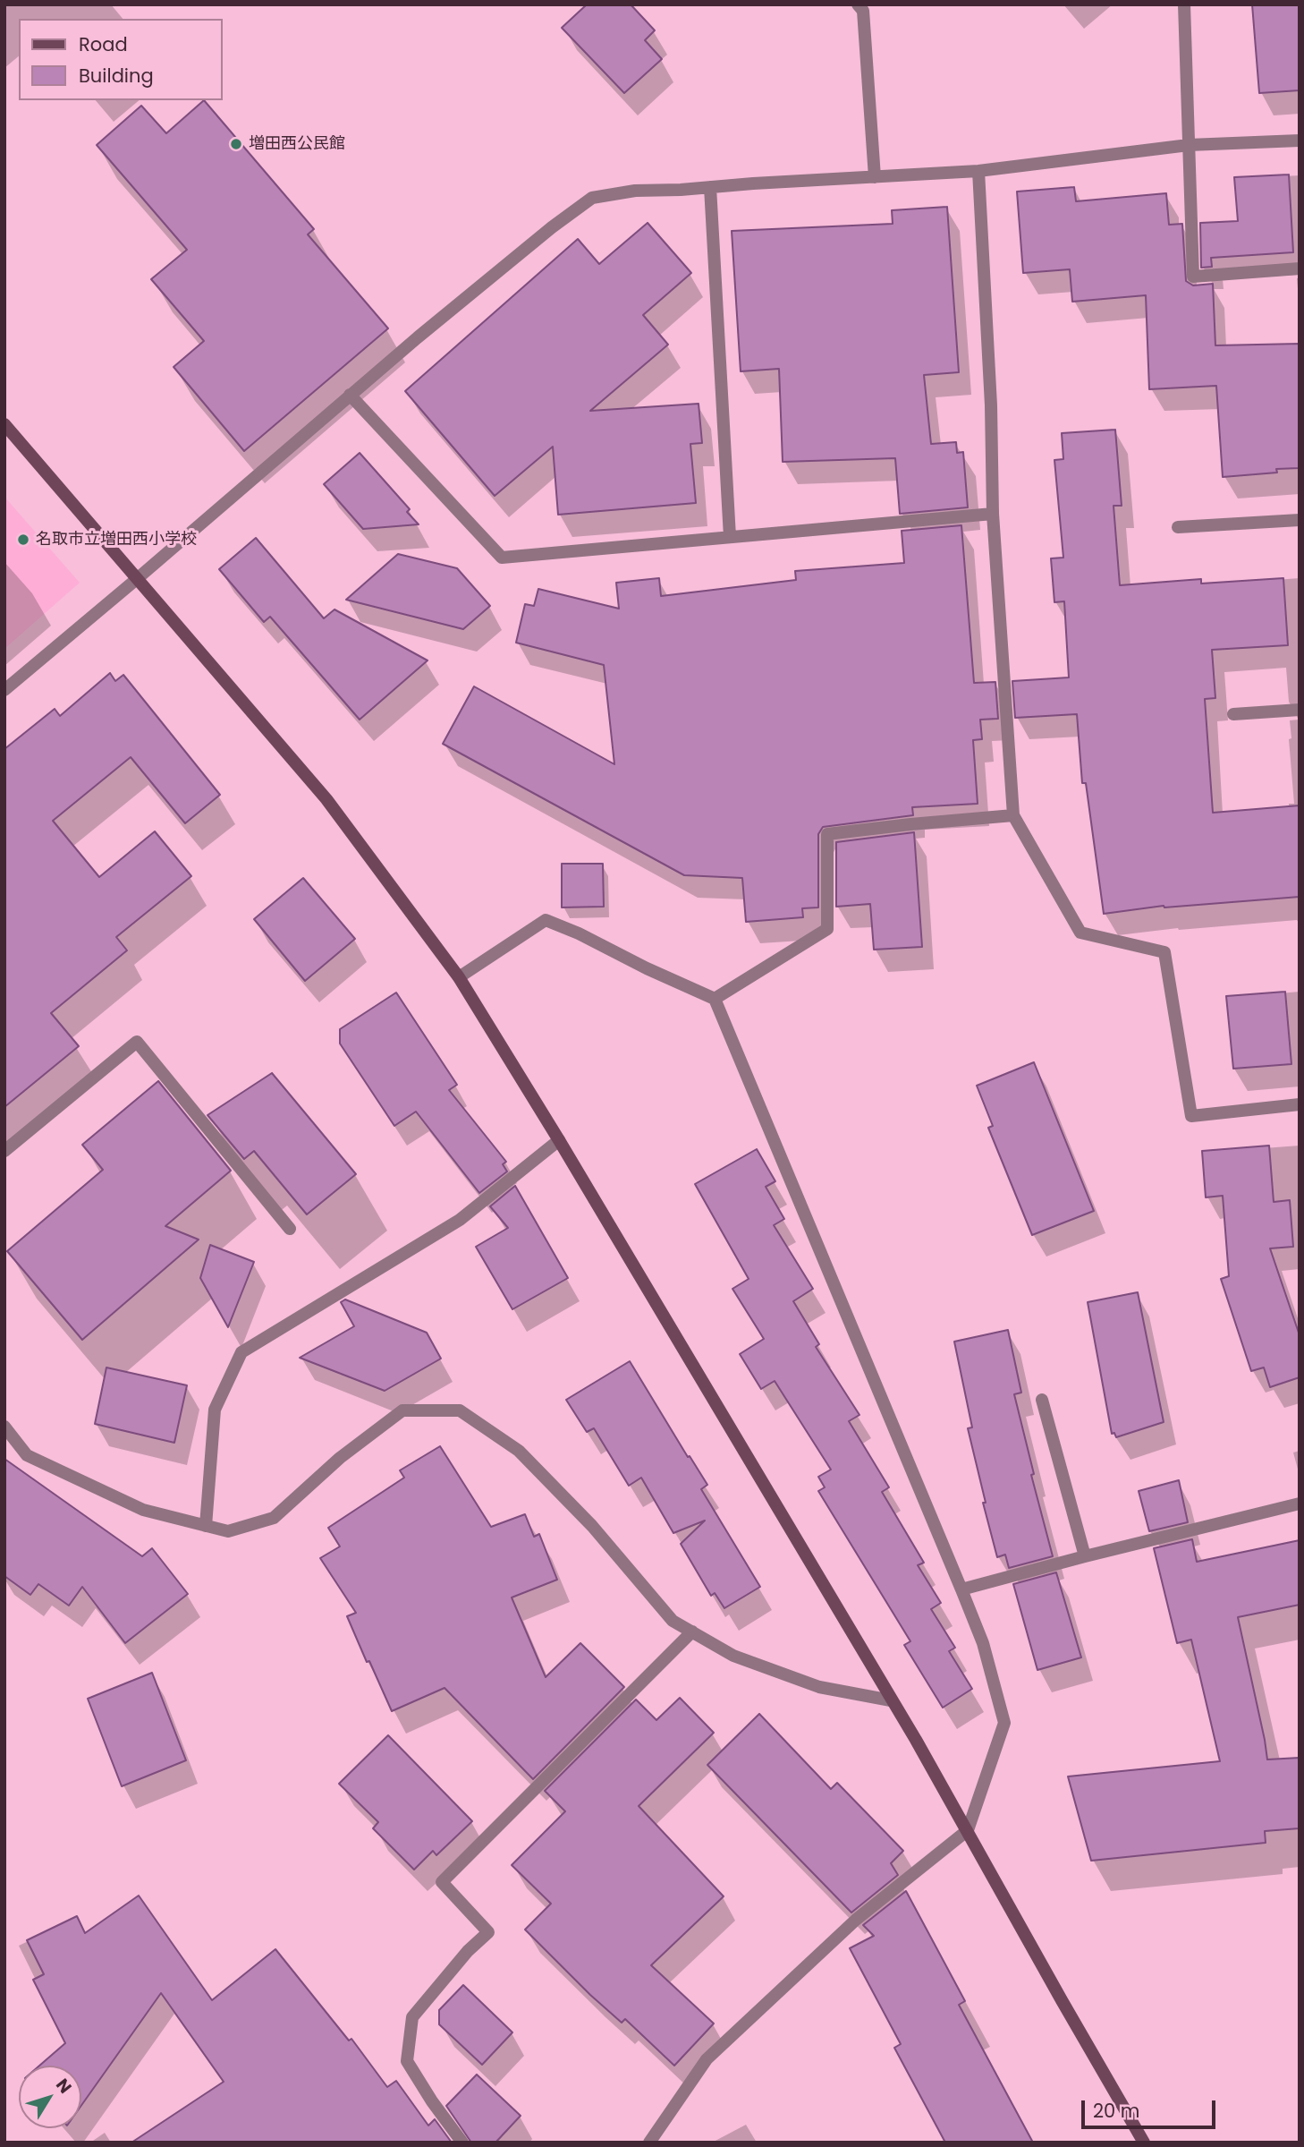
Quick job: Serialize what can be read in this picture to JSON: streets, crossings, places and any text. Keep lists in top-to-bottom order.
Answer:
{
  "places": ["増田西公民館", "名取市立増田西小学校"],
  "legend": ["Road", "Building"],
  "scale_bar": "20 m",
  "north": "top right"
}
